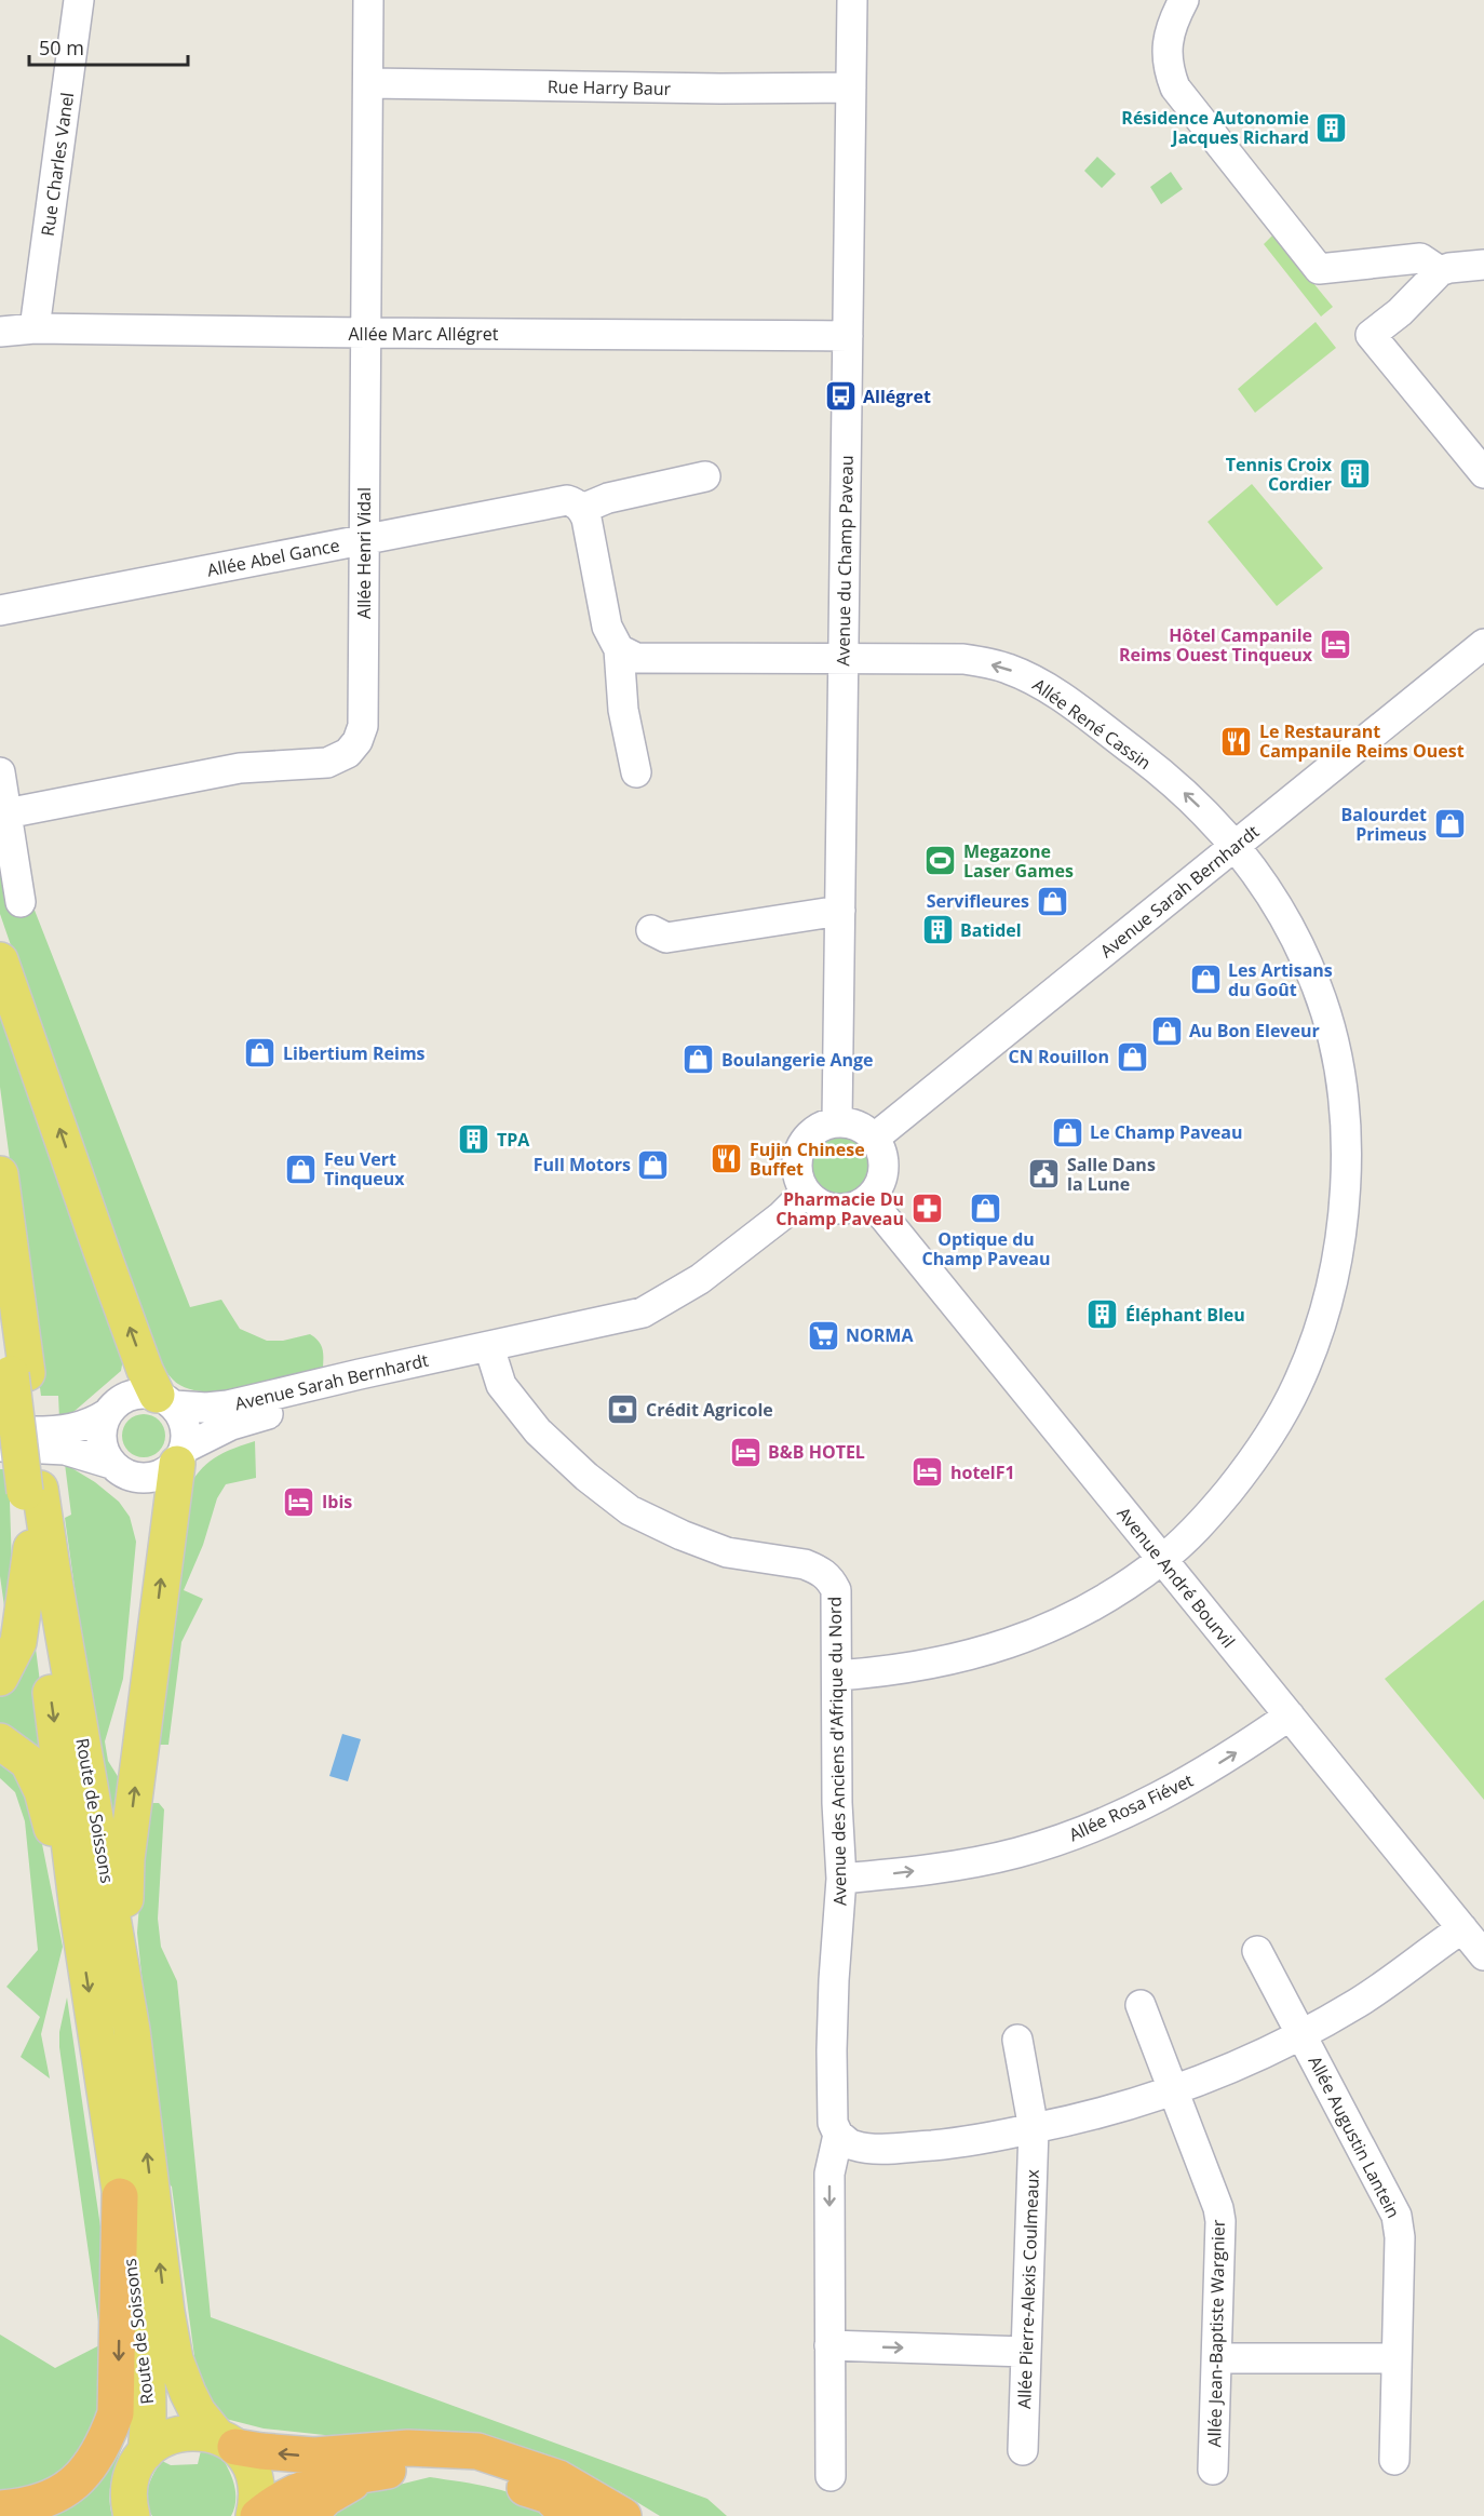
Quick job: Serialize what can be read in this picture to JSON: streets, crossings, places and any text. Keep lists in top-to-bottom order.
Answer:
{
  "streets": {
    "main road": ["Route de Soissons"],
    "street": [
      "Rue Harry Baur",
      "Rue Charles Vanel",
      "Allée Marc Allégret",
      "Allée Henri Vidal",
      "Allée Abel Gance",
      "Avenue du Champ Paveau",
      "Allée René Cassin",
      "Avenue Sarah Bernhardt",
      "Avenue André Bourvil",
      "Avenue des Anciens d'Afrique du Nord",
      "Allée Rosa Fiévet",
      "Allée Augustin Lantein",
      "Allée Pierre-Alexis Coulmeaux",
      "Allée Jean-Baptiste Wargnier"
    ]
  },
  "crossings": [
    ["Rue Harry Baur", "Allée Henri Vidal"],
    ["Rue Harry Baur", "Avenue du Champ Paveau"],
    ["Rue Charles Vanel", "Allée Marc Allégret"],
    ["Allée Marc Allégret", "Allée Henri Vidal"],
    ["Allée Marc Allégret", "Avenue du Champ Paveau"],
    ["Allée Henri Vidal", "Allée Abel Gance"],
    ["Avenue du Champ Paveau", "Allée René Cassin"],
    ["Avenue du Champ Paveau", "Avenue Sarah Bernhardt"],
    ["Avenue du Champ Paveau", "Avenue André Bourvil"],
    ["Allée René Cassin", "Avenue Sarah Bernhardt"],
    ["Allée René Cassin", "Avenue André Bourvil"],
    ["Allée René Cassin", "Avenue des Anciens d'Afrique du Nord"],
    ["Avenue Sarah Bernhardt", "Avenue André Bourvil"],
    ["Avenue Sarah Bernhardt", "Avenue des Anciens d'Afrique du Nord"],
    ["Avenue André Bourvil", "Allée Rosa Fiévet"],
    ["Avenue des Anciens d'Afrique du Nord", "Allée Rosa Fiévet"]
  ],
  "one_way": ["Allée Rosa Fiévet"],
  "places": {
    "building": [
      "Résidence Autonomie Jacques Richard",
      "Tennis Croix Cordier",
      "Batidel",
      "TPA",
      "Éléphant Bleu"
    ],
    "bus stop": ["Allégret"],
    "hotel": [
      "Hôtel Campanile Reims Ouest Tinqueux",
      "B&B HOTEL",
      "hotelF1",
      "Ibis"
    ],
    "restaurant": ["Le Restaurant Campanile Reims Ouest", "Fujin Chinese Buffet"],
    "shop": [
      "Balourdet Primeus",
      "Servifleures",
      "Les Artisans du Goût",
      "Au Bon Eleveur",
      "Libertium Reims",
      "CN Rouillon",
      "Boulangerie Ange",
      "Le Champ Paveau",
      "Full Motors",
      "Feu Vert Tinqueux",
      "Optique du Champ Paveau"
    ],
    "sports": ["Megazone Laser Games"],
    "public building": ["Salle Dans la Lune"],
    "pharmacy": ["Pharmacie Du Champ Paveau"],
    "supermarket": ["NORMA"],
    "bank": ["Crédit Agricole"]
  },
  "scale_bar": "50 m"
}
